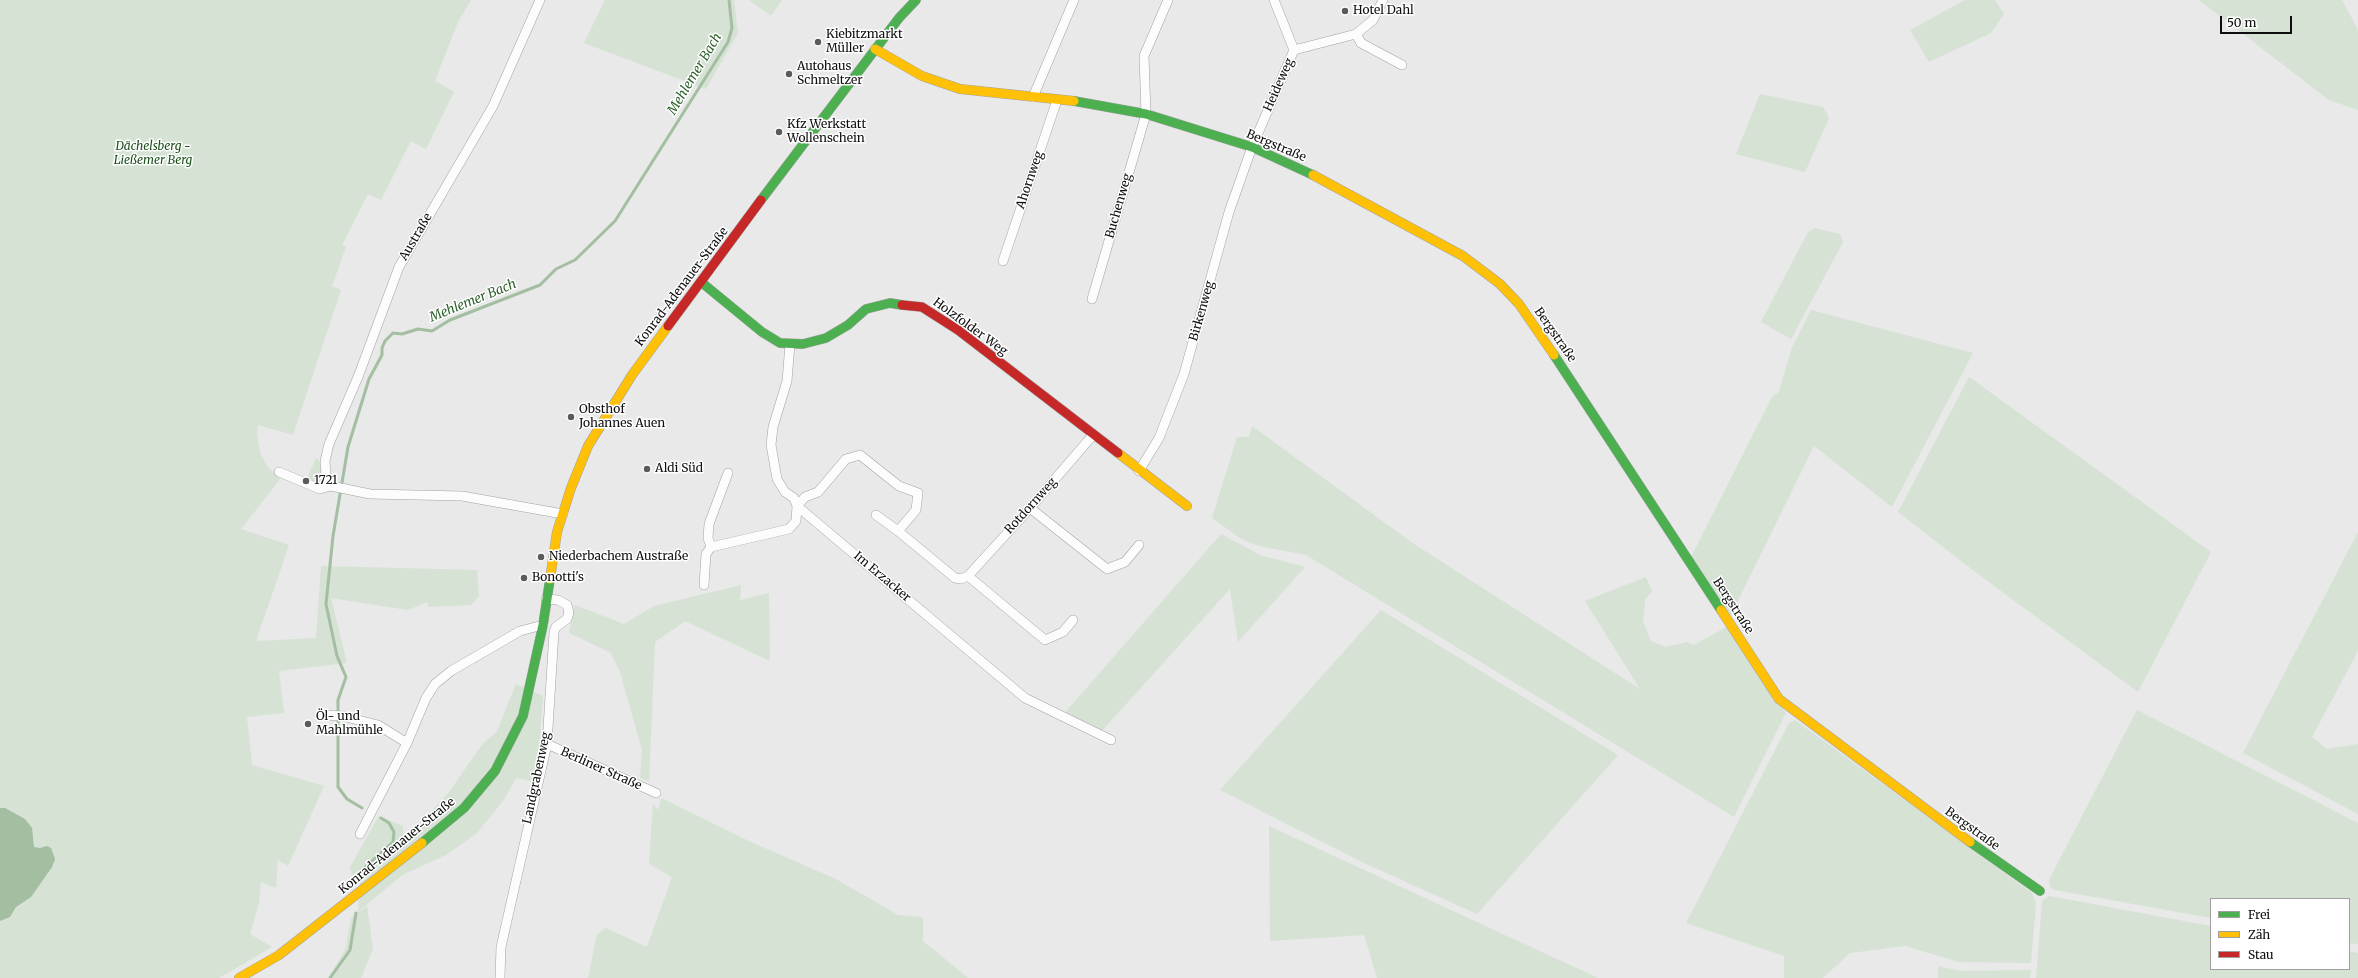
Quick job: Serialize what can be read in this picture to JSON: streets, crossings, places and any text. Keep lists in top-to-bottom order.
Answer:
{
  "streets": {
    "street": [
      "Heideweg",
      "Bergstraße",
      "Ahornweg",
      "Buchenweg",
      "Austraße",
      "Konrad-Adenauer-Straße",
      "Birkenweg",
      "Holzfolder Weg",
      "Rotdornweg",
      "Im Erzacker",
      "Berliner Straße",
      "Landgrabenweg"
    ]
  },
  "crossings": [
    ["Heideweg", "Bergstraße"],
    ["Heideweg", "Birkenweg"],
    ["Bergstraße", "Ahornweg"],
    ["Bergstraße", "Buchenweg"],
    ["Bergstraße", "Konrad-Adenauer-Straße"],
    ["Bergstraße", "Birkenweg"],
    ["Konrad-Adenauer-Straße", "Holzfolder Weg"],
    ["Konrad-Adenauer-Straße", "Landgrabenweg"],
    ["Birkenweg", "Holzfolder Weg"],
    ["Holzfolder Weg", "Rotdornweg"],
    ["Holzfolder Weg", "Im Erzacker"],
    ["Berliner Straße", "Landgrabenweg"]
  ],
  "water": ["Mehlemer Bach"],
  "parks": ["Dächelsberg - Ließemer Berg"],
  "places": [
    "Hotel Dahl",
    "Kiebitzmarkt Müller",
    "Autohaus Schmeltzer",
    "Kfz Werkstatt Wollenschein",
    "Obsthof Johannes Auen",
    "Aldi Süd",
    "1721",
    "Niederbachem Austraße",
    "Bonotti's",
    "Öl- und Mahlmühle"
  ],
  "legend": ["Frei", "Zäh", "Stau"],
  "scale_bar": "50 m"
}
